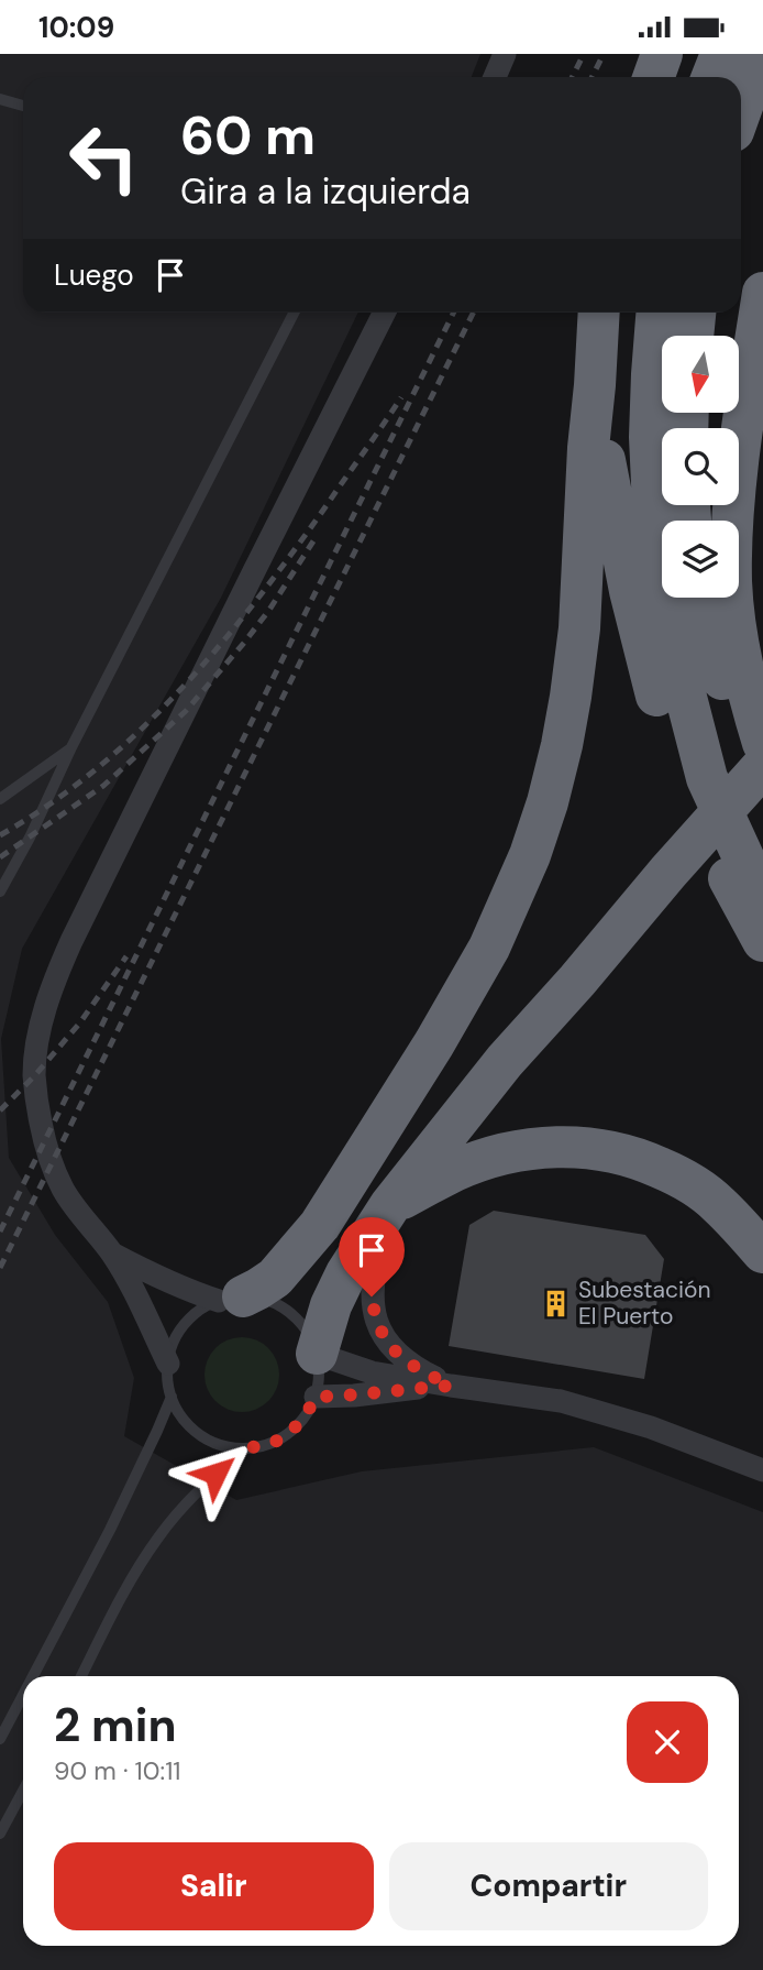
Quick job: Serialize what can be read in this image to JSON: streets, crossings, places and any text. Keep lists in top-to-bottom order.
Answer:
{
  "places": {
    "building": ["Subestación El Puerto"]
  },
  "north": "bottom",
  "page": {
    "status": "10:09",
    "turn": ["60 m", "Gira a la izquierda"],
    "then": "Luego",
    "heading": ["2 min", "90 m · 10:11"],
    "buttons": ["Salir", "Compartir"]
  }
}
